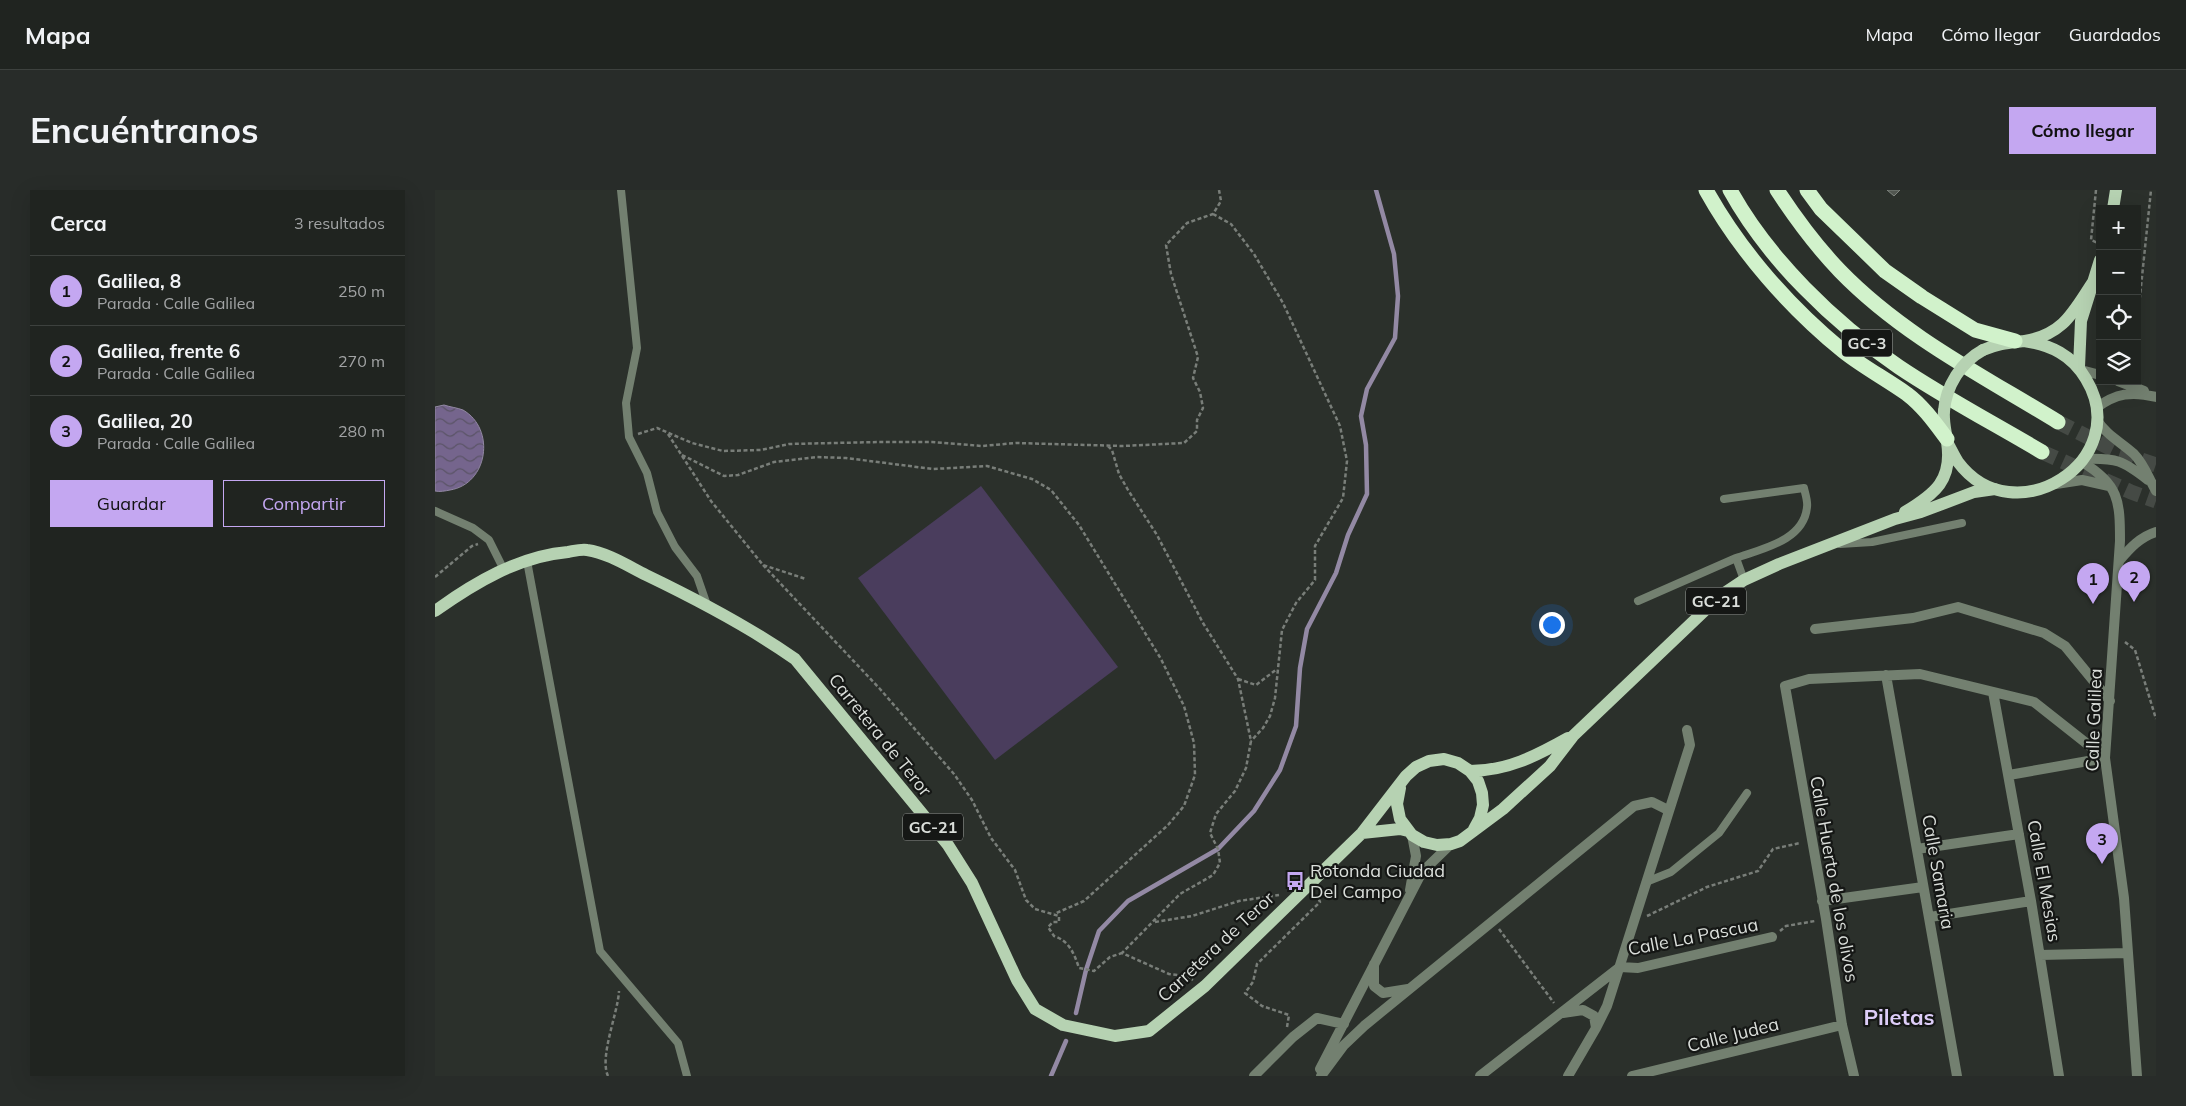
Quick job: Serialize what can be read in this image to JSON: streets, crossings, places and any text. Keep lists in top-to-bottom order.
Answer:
{
  "streets": {
    "highway": ["GC-3"],
    "main road": ["GC-21", "Carretera de Teror"],
    "street": [
      "Calle Galilea",
      "Calle Samaria",
      "Calle Huerto de los olivos",
      "Calle El Mesias",
      "Calle La Pascua",
      "Calle Judea"
    ]
  },
  "crossings": [
    ["GC-21", "Calle Galilea"],
    ["GC-21", "Carretera de Teror"],
    ["Calle Samaria", "Calle Huerto de los olivos"],
    ["Calle Huerto de los olivos", "Calle Judea"]
  ],
  "districts": ["Piletas"],
  "places": {
    "bus stop": ["Rotonda Ciudad Del Campo"]
  },
  "page": {
    "header": "Mapa",
    "nav": ["Mapa", "Cómo llegar", "Guardados"],
    "buttons": [
      "Cómo llegar",
      ["Guardar", "Compartir"]
    ],
    "title": "Encuéntranos",
    "heading": ["Cerca", "3 resultados"],
    "map_buttons": ["+", "−"],
    "list": [
      {
        "mark": "1",
        "name": "Galilea, 8",
        "note": "Parada · Calle Galilea",
        "value": "250 m"
      },
      {
        "mark": "2",
        "name": "Galilea, frente 6",
        "note": "Parada · Calle Galilea",
        "value": "270 m"
      },
      {
        "mark": "3",
        "name": "Galilea, 20",
        "note": "Parada · Calle Galilea",
        "value": "280 m"
      }
    ],
    "pins": ["2", "1", "3"]
  }
}
